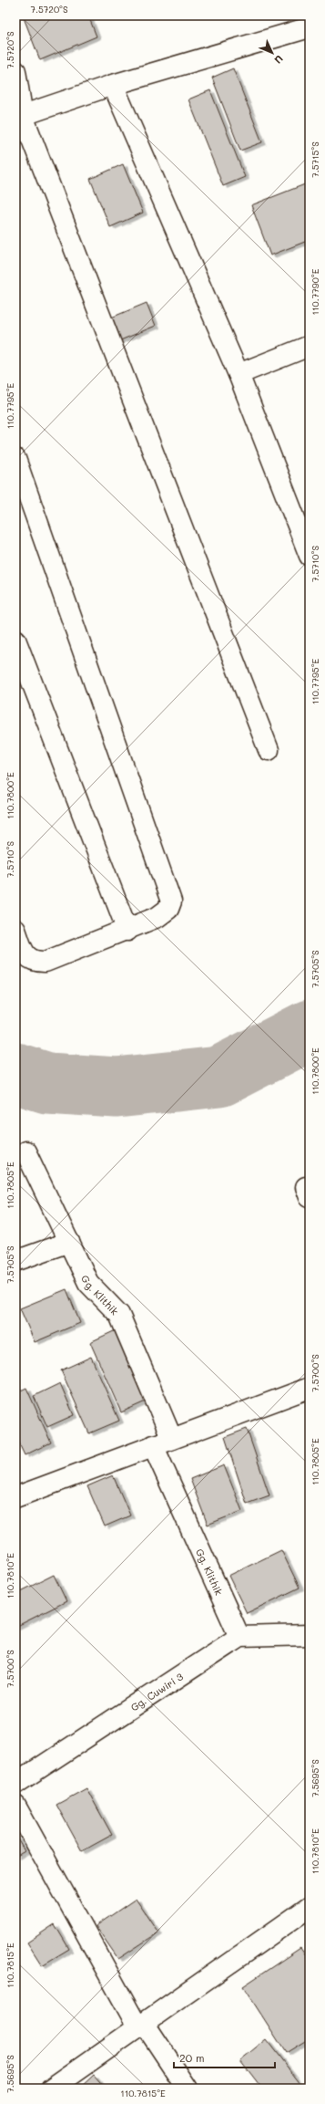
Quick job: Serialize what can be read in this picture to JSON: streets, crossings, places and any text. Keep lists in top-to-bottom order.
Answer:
{
  "streets": {
    "street": ["Gg. Klithik", "Gg. Cuwiri 3"]
  },
  "crossings": [
    ["Gg. Klithik", "Gg. Cuwiri 3"]
  ],
  "scale_bar": "20 m",
  "north": "bottom right",
  "coordinates": [
    "7.5720°S",
    "7.5715°S",
    "110.7790°E",
    "110.7795°E",
    "7.5710°S",
    "110.7800°E",
    "7.5705°S",
    "110.7805°E",
    "7.5700°S",
    "110.7810°E",
    "7.5695°S",
    "110.7815°E"
  ]
}
